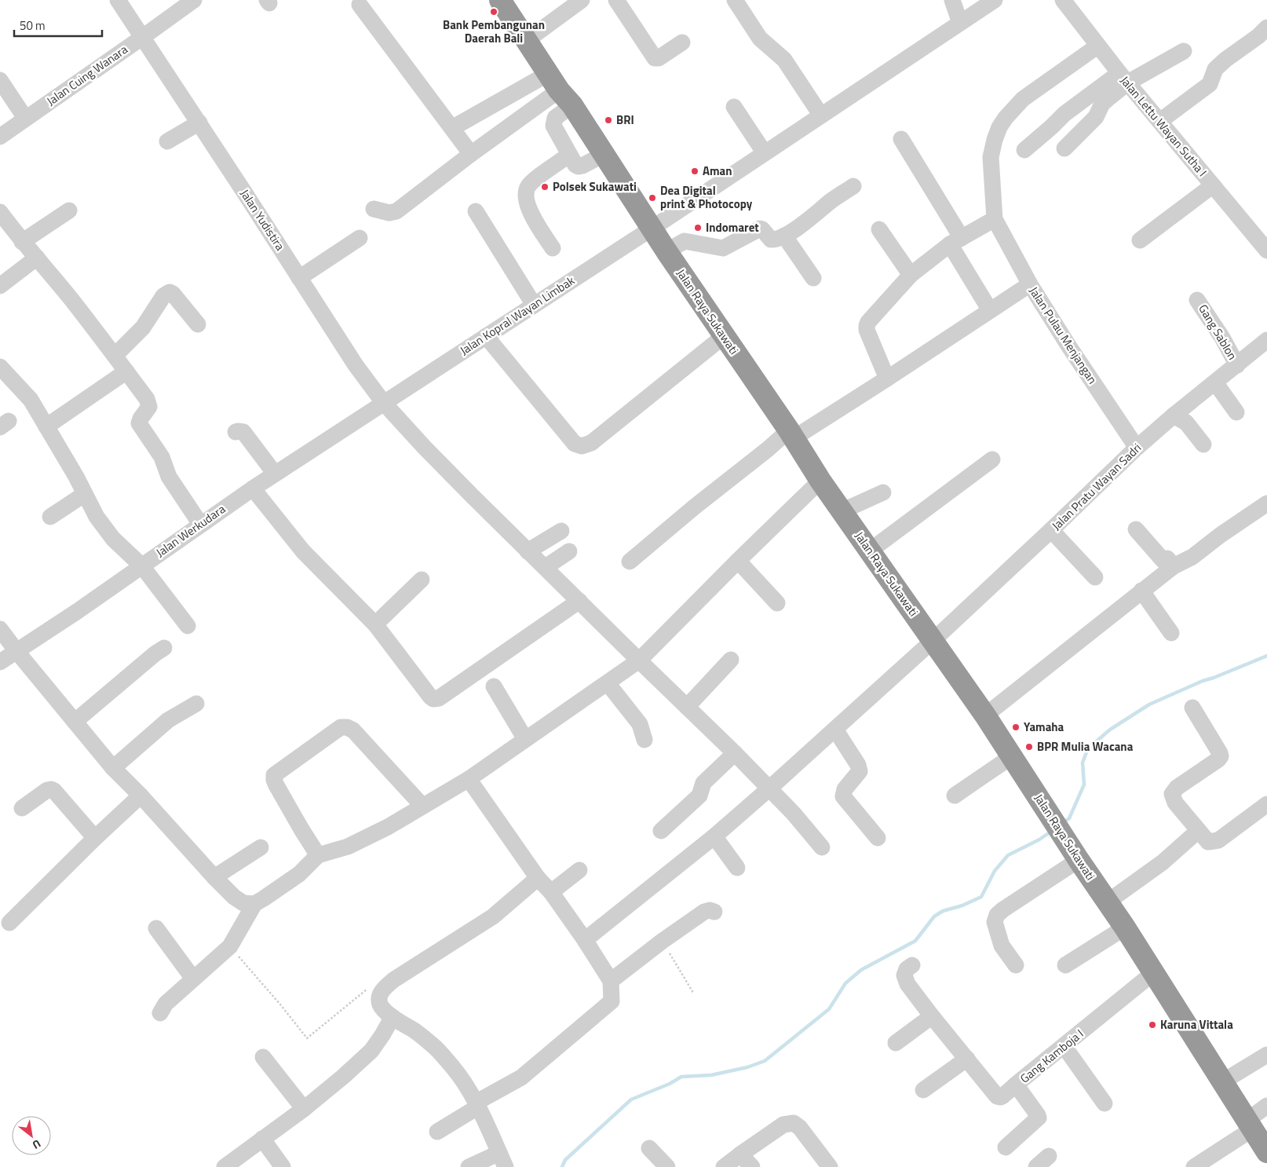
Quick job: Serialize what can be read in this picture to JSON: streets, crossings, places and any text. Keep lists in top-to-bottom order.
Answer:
{
  "streets": {
    "highway": ["Jalan Raya Sukawati"],
    "street": [
      "Jalan Cuing Wanara",
      "Jalan Lettu Wayan Sutha I",
      "Jalan Yudistira",
      "Jalan Kopral Wayan Limbak",
      "Gang Sablon",
      "Jalan Pulau Menjangan",
      "Jalan Pratu Wayan Sadri",
      "Jalan Werkudara",
      "Gang Kamboja I"
    ]
  },
  "crossings": [
    ["Jalan Cuing Wanara", "Jalan Yudistira"],
    ["Jalan Yudistira", "Jalan Kopral Wayan Limbak"],
    ["Jalan Yudistira", "Jalan Pratu Wayan Sadri"],
    ["Jalan Yudistira", "Jalan Werkudara"],
    ["Jalan Raya Sukawati", "Jalan Kopral Wayan Limbak"],
    ["Jalan Raya Sukawati", "Jalan Pratu Wayan Sadri"],
    ["Jalan Raya Sukawati", "Gang Kamboja I"],
    ["Jalan Kopral Wayan Limbak", "Jalan Werkudara"],
    ["Gang Sablon", "Jalan Pratu Wayan Sadri"],
    ["Jalan Pulau Menjangan", "Jalan Pratu Wayan Sadri"]
  ],
  "places": [
    "Bank Pembangunan Daerah Bali",
    "BRI",
    "Aman",
    "Polsek Sukawati",
    "Dea Digital print & Photocopy",
    "Indomaret",
    "Yamaha",
    "BPR Mulia Wacana",
    "Karuna Vittala"
  ],
  "scale_bar": "50 m",
  "north": "bottom right"
}
